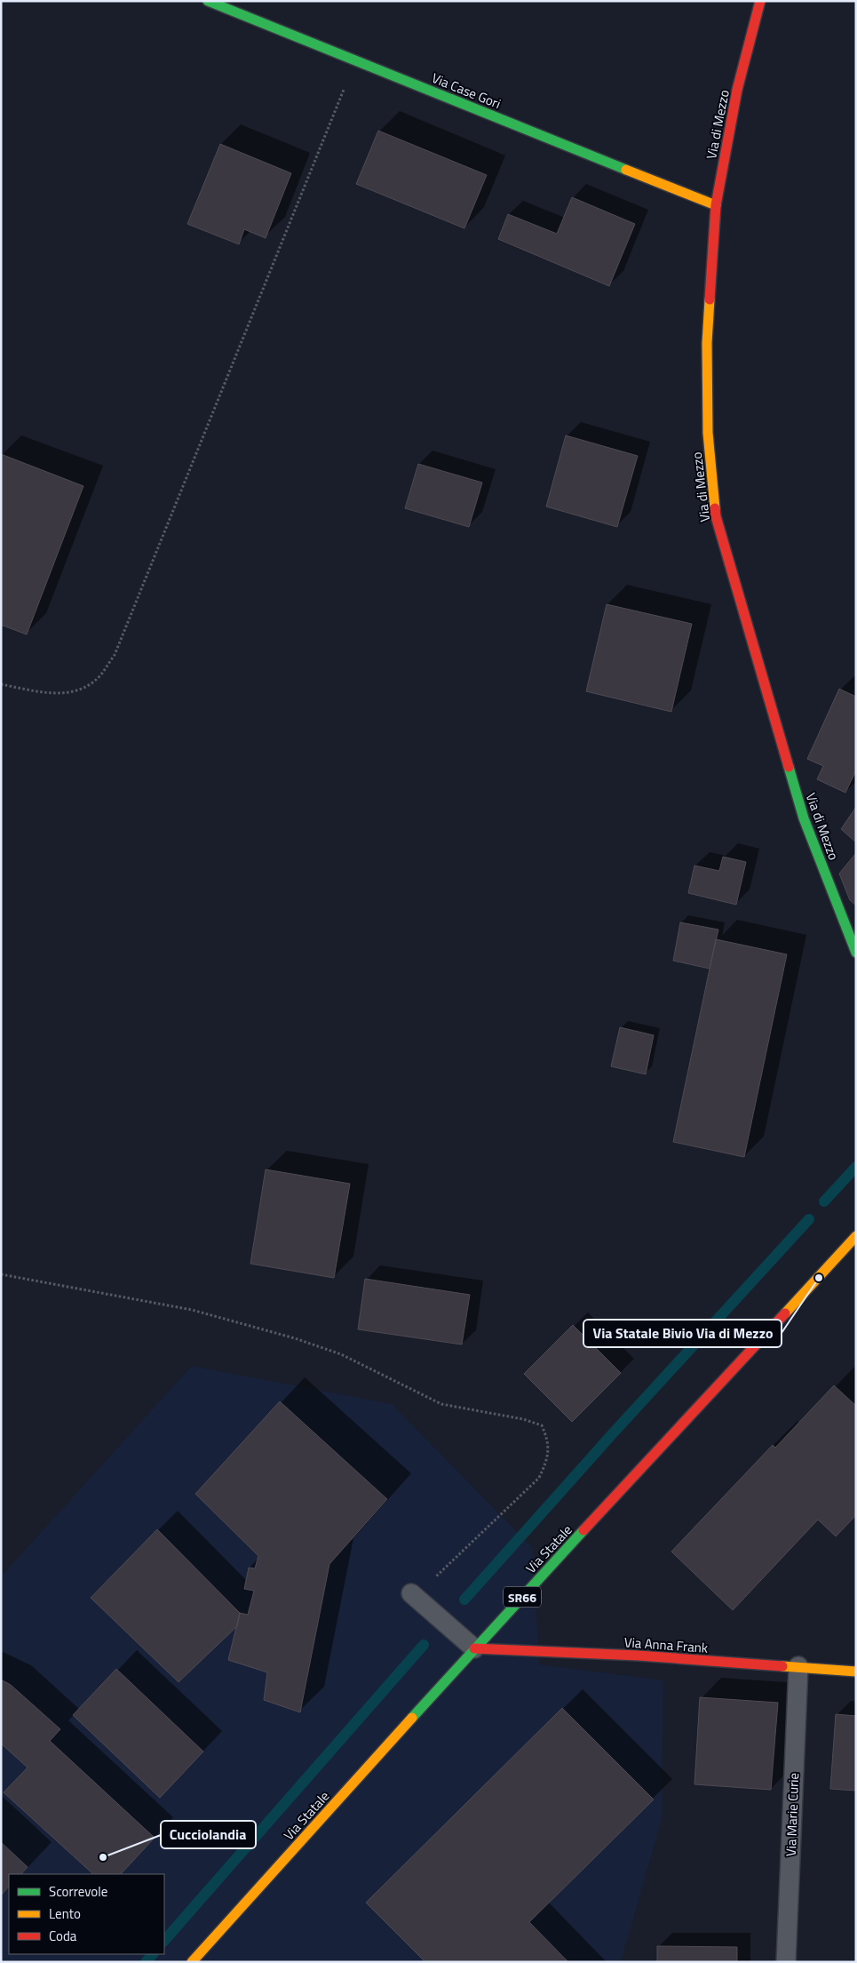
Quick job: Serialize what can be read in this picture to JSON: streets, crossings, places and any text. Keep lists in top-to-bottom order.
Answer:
{
  "streets": {
    "street": [
      "Via Case Gori",
      "Via di Mezzo",
      "Via Statale",
      "SR66",
      "Via Anna Frank"
    ],
    "lane": ["Via Marie Curie"]
  },
  "crossings": [
    ["Via Case Gori", "Via di Mezzo"],
    ["Via Statale", "Via Anna Frank"],
    ["Via Anna Frank", "Via Marie Curie"]
  ],
  "places": ["Via Statale Bivio Via di Mezzo", "Cucciolandia"],
  "legend": ["Scorrevole", "Lento", "Coda"]
}
